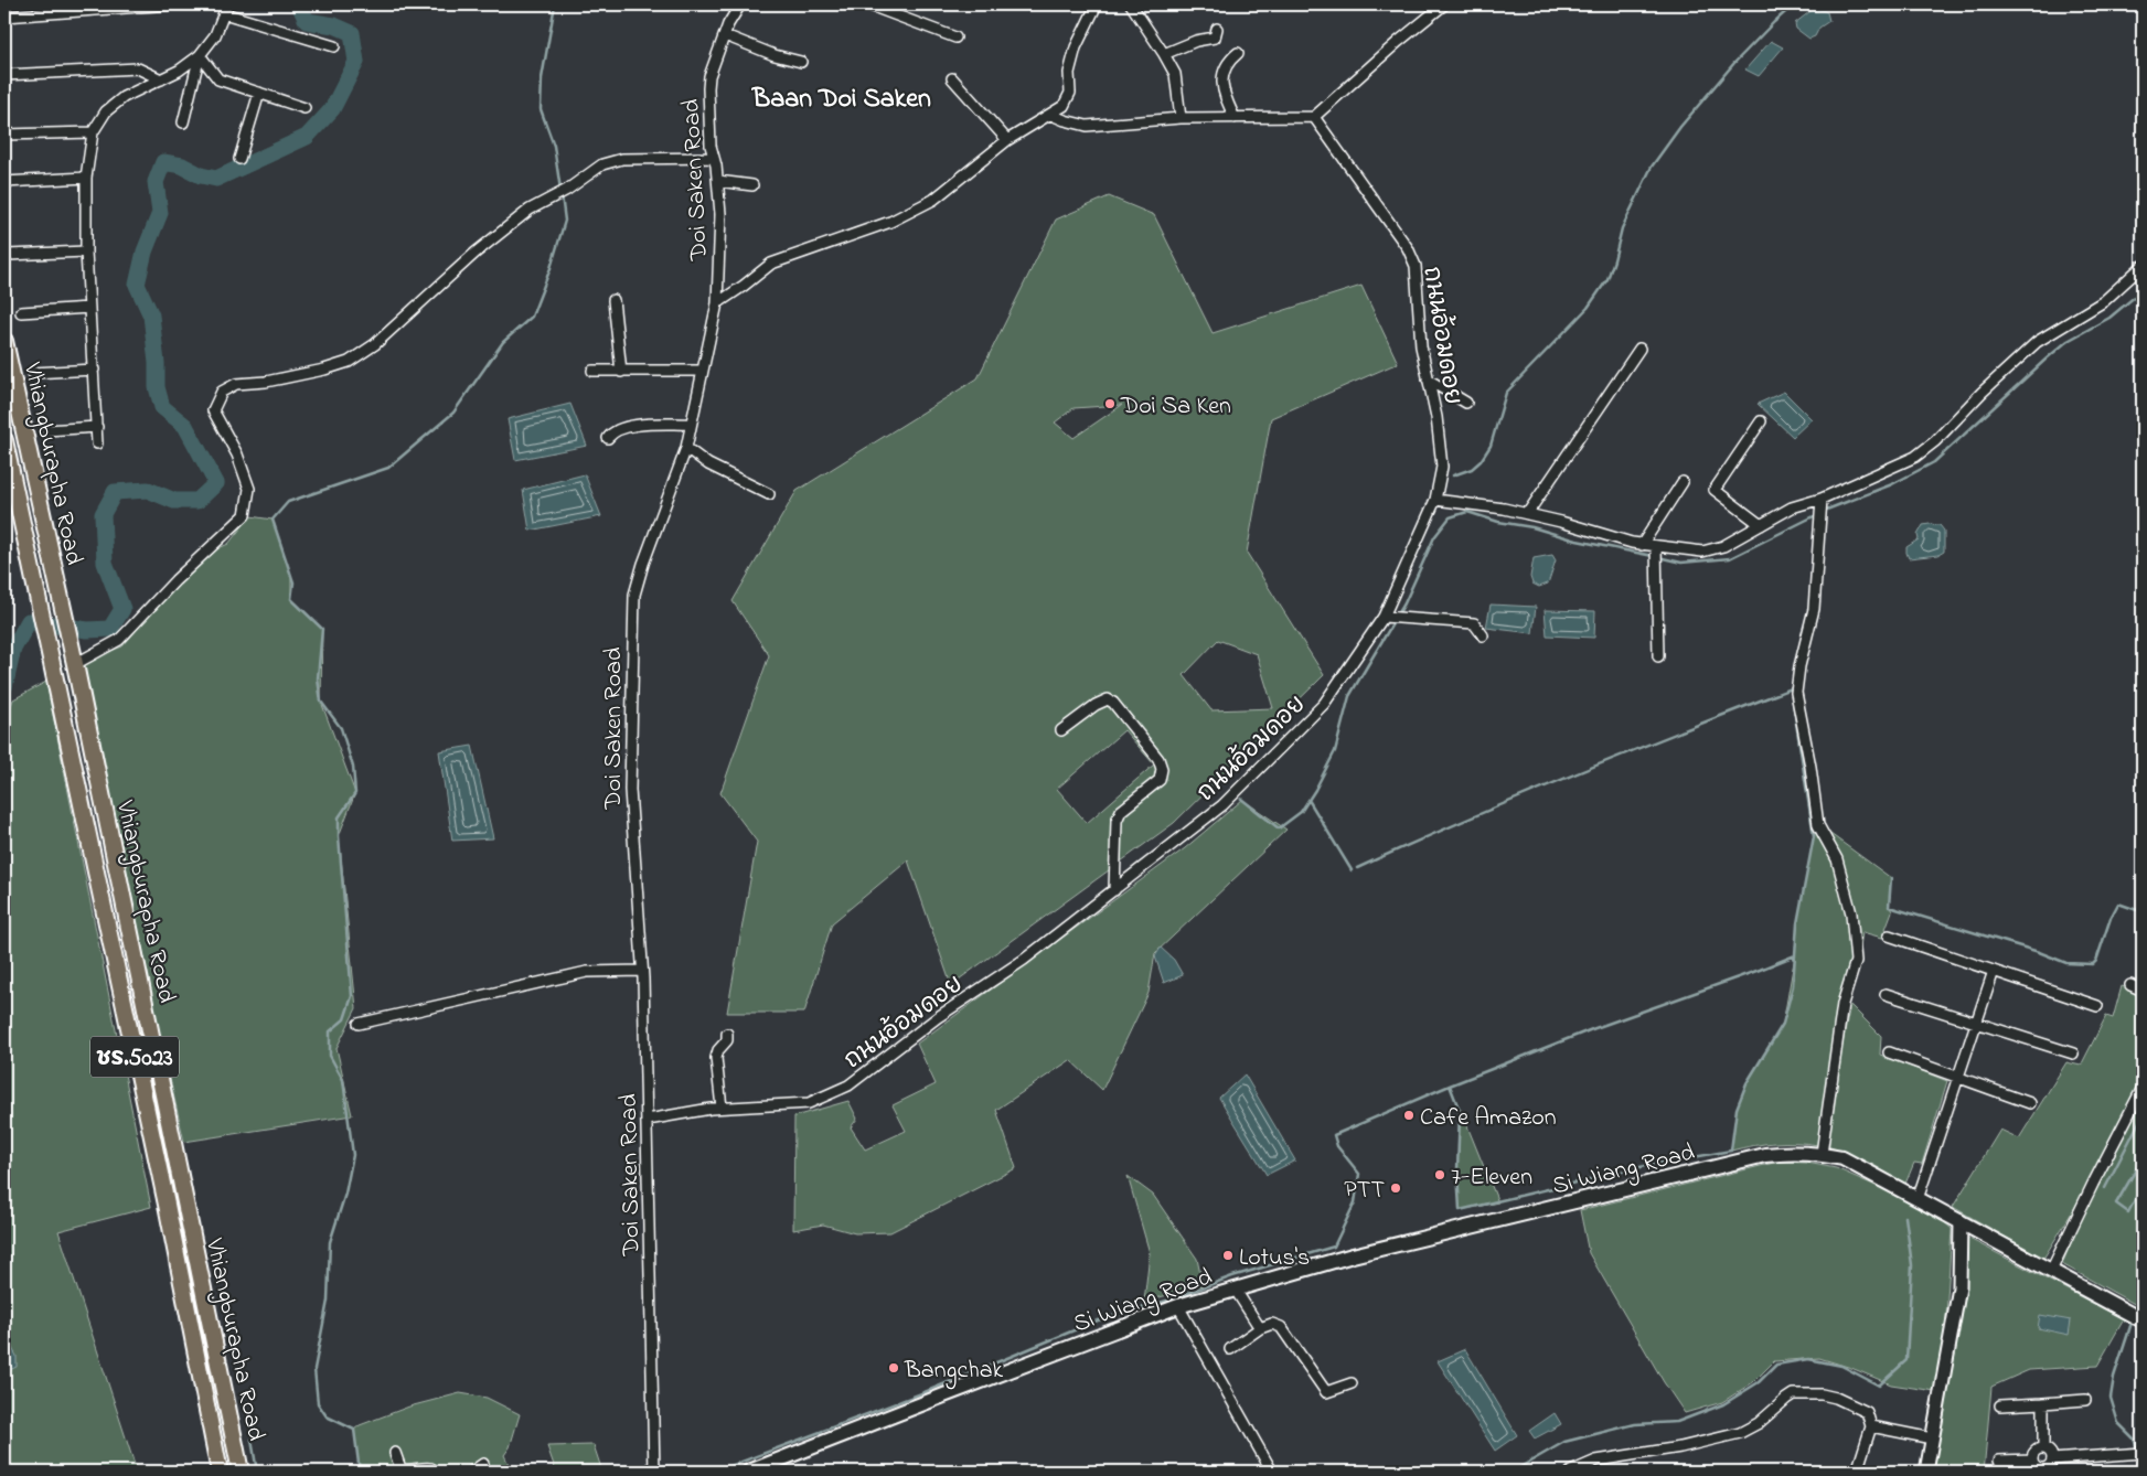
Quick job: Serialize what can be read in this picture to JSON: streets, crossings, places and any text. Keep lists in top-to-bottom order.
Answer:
{
  "streets": {
    "main road": ["Vhiangburapha Road", "ชร.5023", "Si Wiang Road"],
    "street": ["Doi Saken Road", "ถนนอ้อมดอย"]
  },
  "crossings": [
    ["Doi Saken Road", "ถนนอ้อมดอย"]
  ],
  "districts": ["Baan Doi Saken"],
  "places": [
    "Doi Sa Ken",
    "Cafe Amazon",
    "7-Eleven",
    "PTT",
    "Lotus's",
    "Bangchak"
  ]
}
